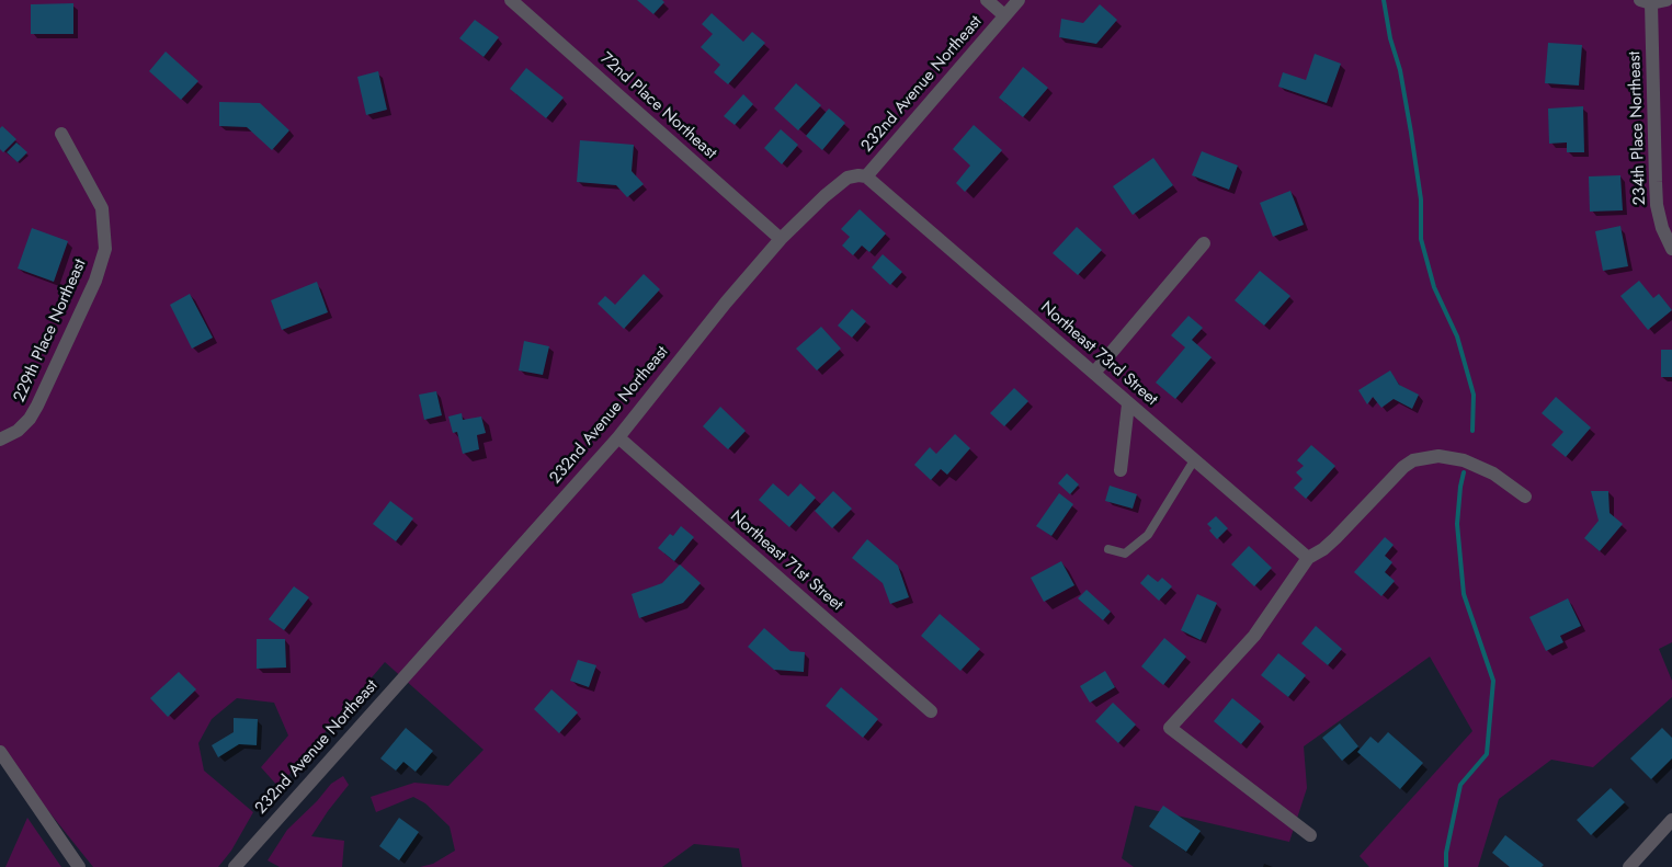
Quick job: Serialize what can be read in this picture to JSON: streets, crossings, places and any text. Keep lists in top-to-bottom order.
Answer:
{
  "streets": {
    "street": [
      "232nd Avenue Northeast",
      "72nd Place Northeast",
      "234th Place Northeast",
      "229th Place Northeast",
      "Northeast 73rd Street",
      "Northeast 71st Street"
    ]
  },
  "crossings": [
    ["232nd Avenue Northeast", "72nd Place Northeast"],
    ["232nd Avenue Northeast", "Northeast 73rd Street"],
    ["232nd Avenue Northeast", "Northeast 71st Street"]
  ]
}
